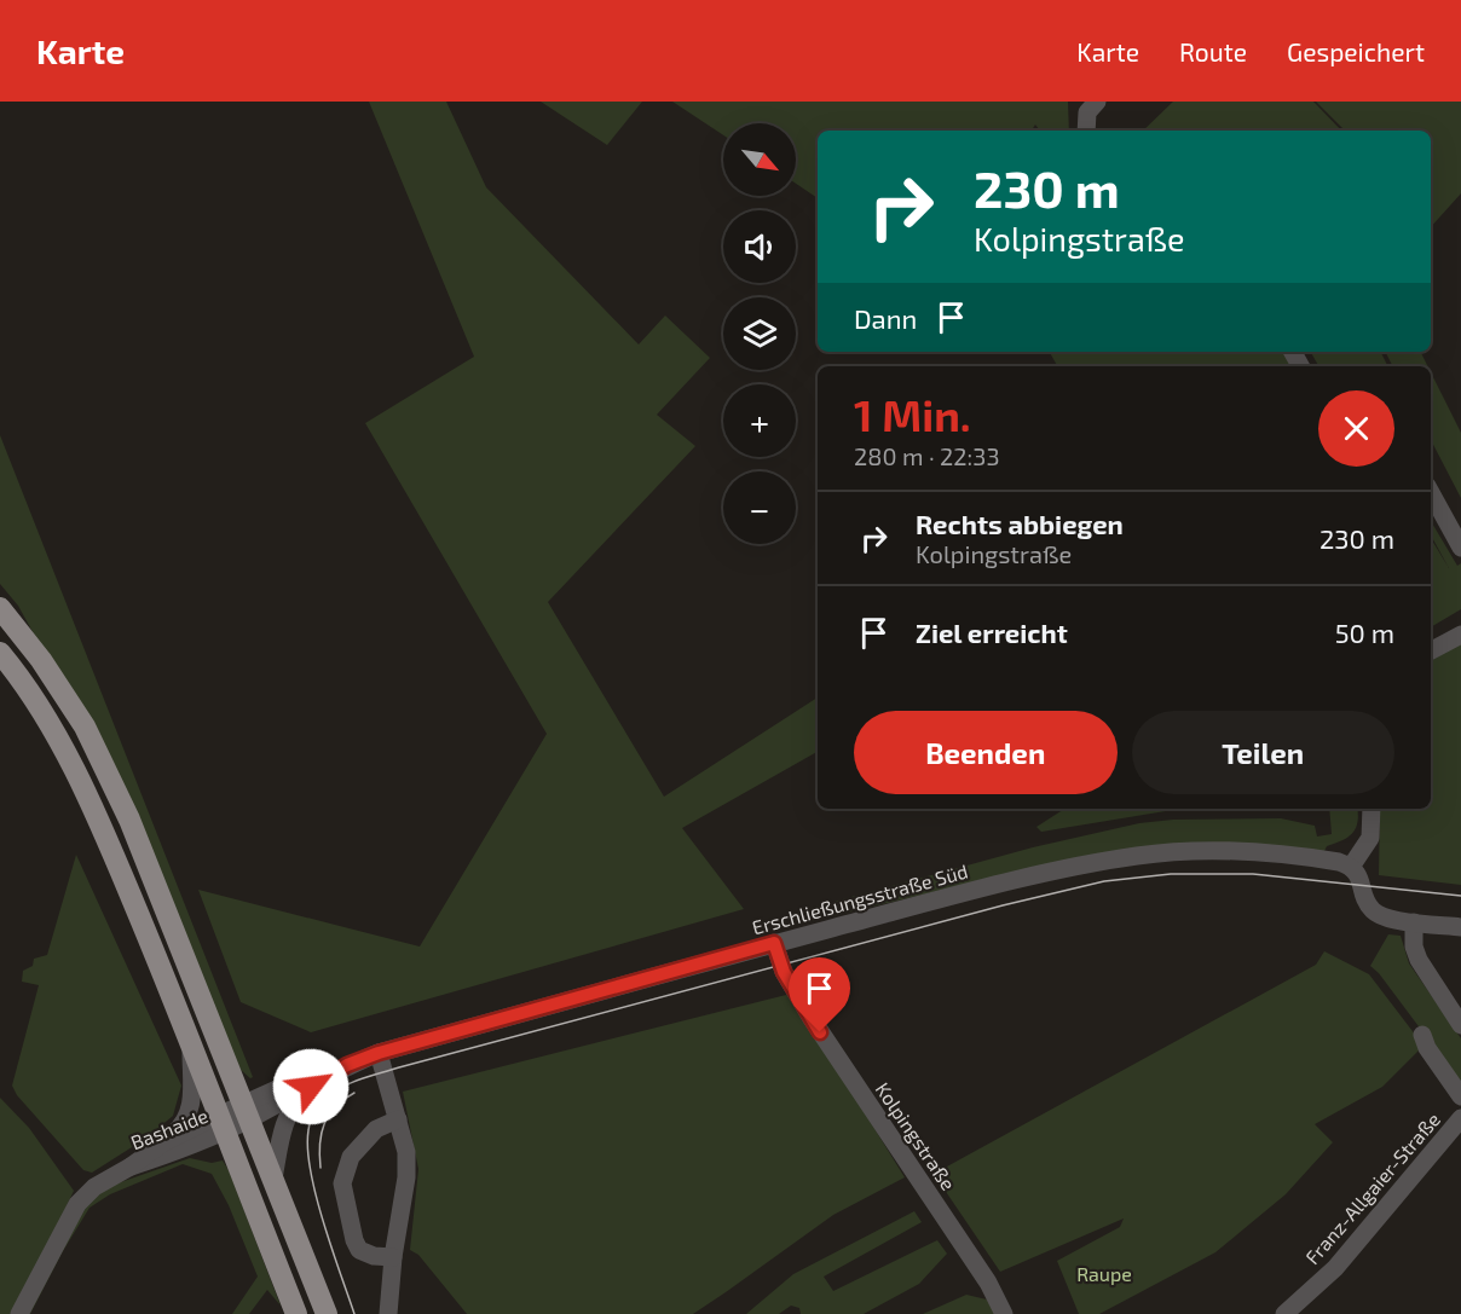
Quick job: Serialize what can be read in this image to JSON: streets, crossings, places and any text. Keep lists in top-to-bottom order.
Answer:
{
  "streets": {
    "street": [
      "Erschließungsstraße Süd",
      "Bashaide",
      "Kolpingstraße",
      "Franz-Allgaier-Straße"
    ]
  },
  "crossings": [
    ["Erschließungsstraße Süd", "Bashaide"],
    ["Erschließungsstraße Süd", "Kolpingstraße"]
  ],
  "parks": ["Raupe"],
  "north": "bottom right",
  "page": {
    "header": "Karte",
    "nav": ["Karte", "Route", "Gespeichert"],
    "map_buttons": ["+", "−"],
    "turn": ["230 m", "Kolpingstraße"],
    "then": "Dann",
    "heading": ["1 Min.", "280 m · 22:33"],
    "list": [
      {
        "name": "Rechts abbiegen",
        "note": "Kolpingstraße",
        "value": "230 m"
      },
      {
        "name": "Ziel erreicht",
        "value": "50 m"
      }
    ],
    "buttons": ["Beenden", "Teilen"]
  }
}
